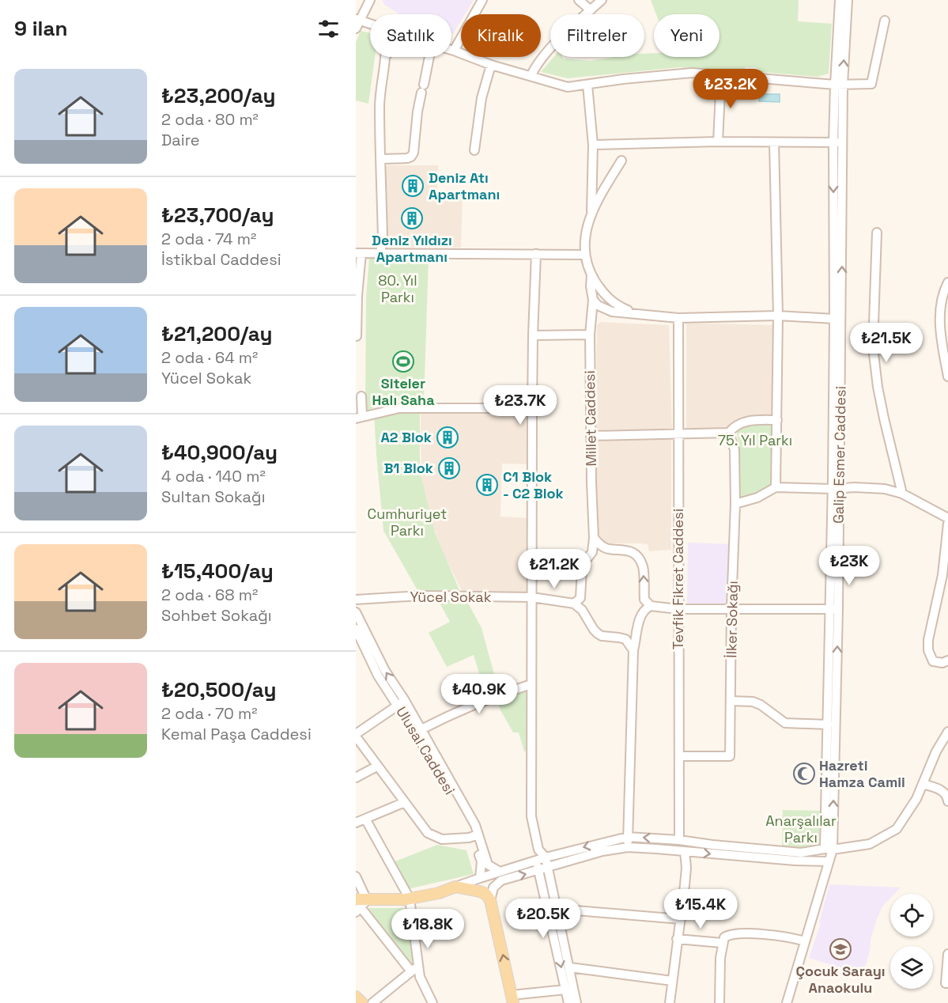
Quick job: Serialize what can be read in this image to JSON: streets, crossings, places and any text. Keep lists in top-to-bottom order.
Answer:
{
  "streets": {
    "street": [
      "Millet Caddesi",
      "Galip Esmer Caddesi",
      "Tevfik Fikret Caddesi",
      "Yücel Sokak",
      "İlker Sokağı",
      "Ulusal Caddesi"
    ]
  },
  "crossings": [
    ["Tevfik Fikret Caddesi", "İlker Sokağı"]
  ],
  "parks": [
    "80. Yıl Parkı",
    "75. Yıl Parkı",
    "Cumhuriyet Parkı",
    "Anarşalılar Parkı"
  ],
  "places": {
    "building": [
      "Deniz Atı Apartmanı",
      "Deniz Yıldızı Apartmanı",
      "A2 Blok",
      "B1 Blok",
      "C1 Blok - C2 Blok"
    ],
    "sports": ["Siteler Halı Saha"],
    "mosque": ["Hazreti Hamza Camii"],
    "school or university": ["Çocuk Sarayı Anaokulu"]
  },
  "page": {
    "heading": "9 ilan",
    "chip": [
      "Satılık",
      "Kiralık",
      "Filtreler",
      "Yeni"
    ],
    "list": [
      {
        "name": "₺23,200/ay",
        "note": "2 oda · 80 m² · Daire"
      },
      {
        "name": "₺23,700/ay",
        "note": "2 oda · 74 m² · İstikbal Caddesi"
      },
      {
        "name": "₺21,200/ay",
        "note": "2 oda · 64 m² · Yücel Sokak"
      },
      {
        "name": "₺40,900/ay",
        "note": "4 oda · 140 m² · Sultan Sokağı"
      },
      {
        "name": "₺15,400/ay",
        "note": "2 oda · 68 m² · Sohbet Sokağı"
      },
      {
        "name": "₺20,500/ay",
        "note": "2 oda · 70 m² · Kemal Paşa Caddesi"
      }
    ],
    "price": [
      "₺23.2K",
      "₺21.5K",
      "₺23.7K",
      "₺23K",
      "₺21.2K",
      "₺40.9K",
      "₺15.4K",
      "₺20.5K",
      "₺18.8K"
    ]
  }
}
